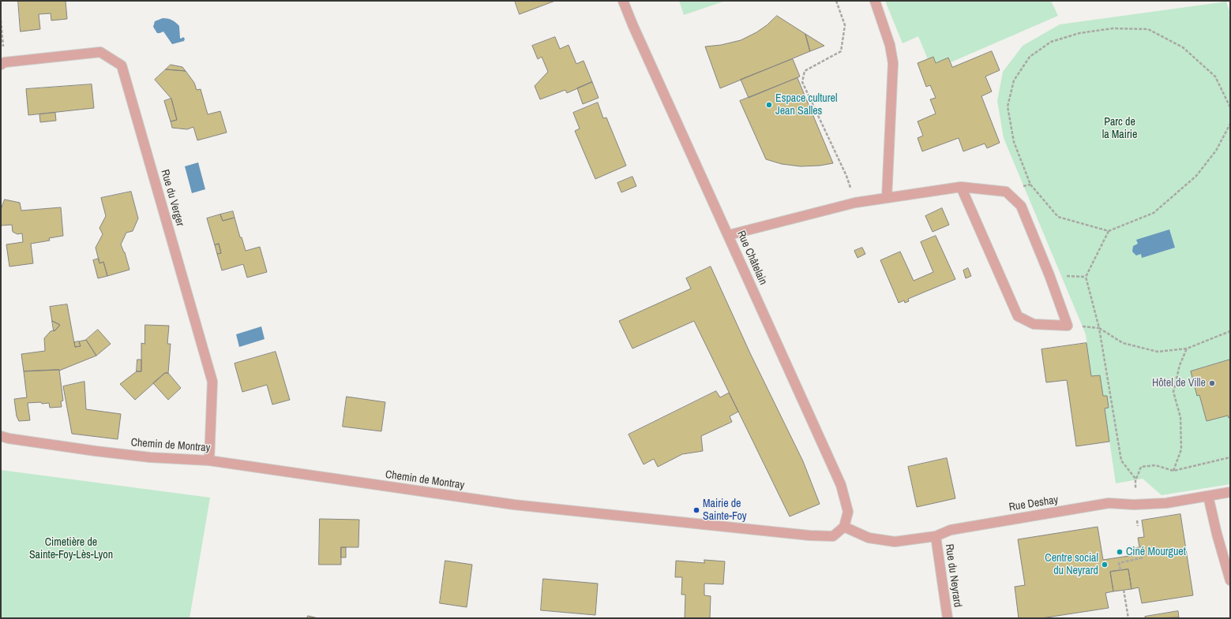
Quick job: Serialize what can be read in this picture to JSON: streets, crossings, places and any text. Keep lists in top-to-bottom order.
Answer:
{
  "streets": {
    "street": [
      "Rue du Verger",
      "Rue Châtelain",
      "Chemin de Montray",
      "Rue Deshay",
      "Rue du Neyrard"
    ]
  },
  "crossings": [
    ["Rue du Verger", "Chemin de Montray"],
    ["Rue Châtelain", "Chemin de Montray"],
    ["Rue Châtelain", "Rue Deshay"],
    ["Chemin de Montray", "Rue Deshay"],
    ["Rue Deshay", "Rue du Neyrard"]
  ],
  "parks": ["Parc de la Mairie", "Cimetière de Sainte-Foy-Lès-Lyon"],
  "places": [
    "Espace culturel Jean Salles",
    "Hôtel de Ville",
    "Mairie de Sainte-Foy",
    "Ciné Mourguet",
    "Centre social du Neyrard"
  ]
}
